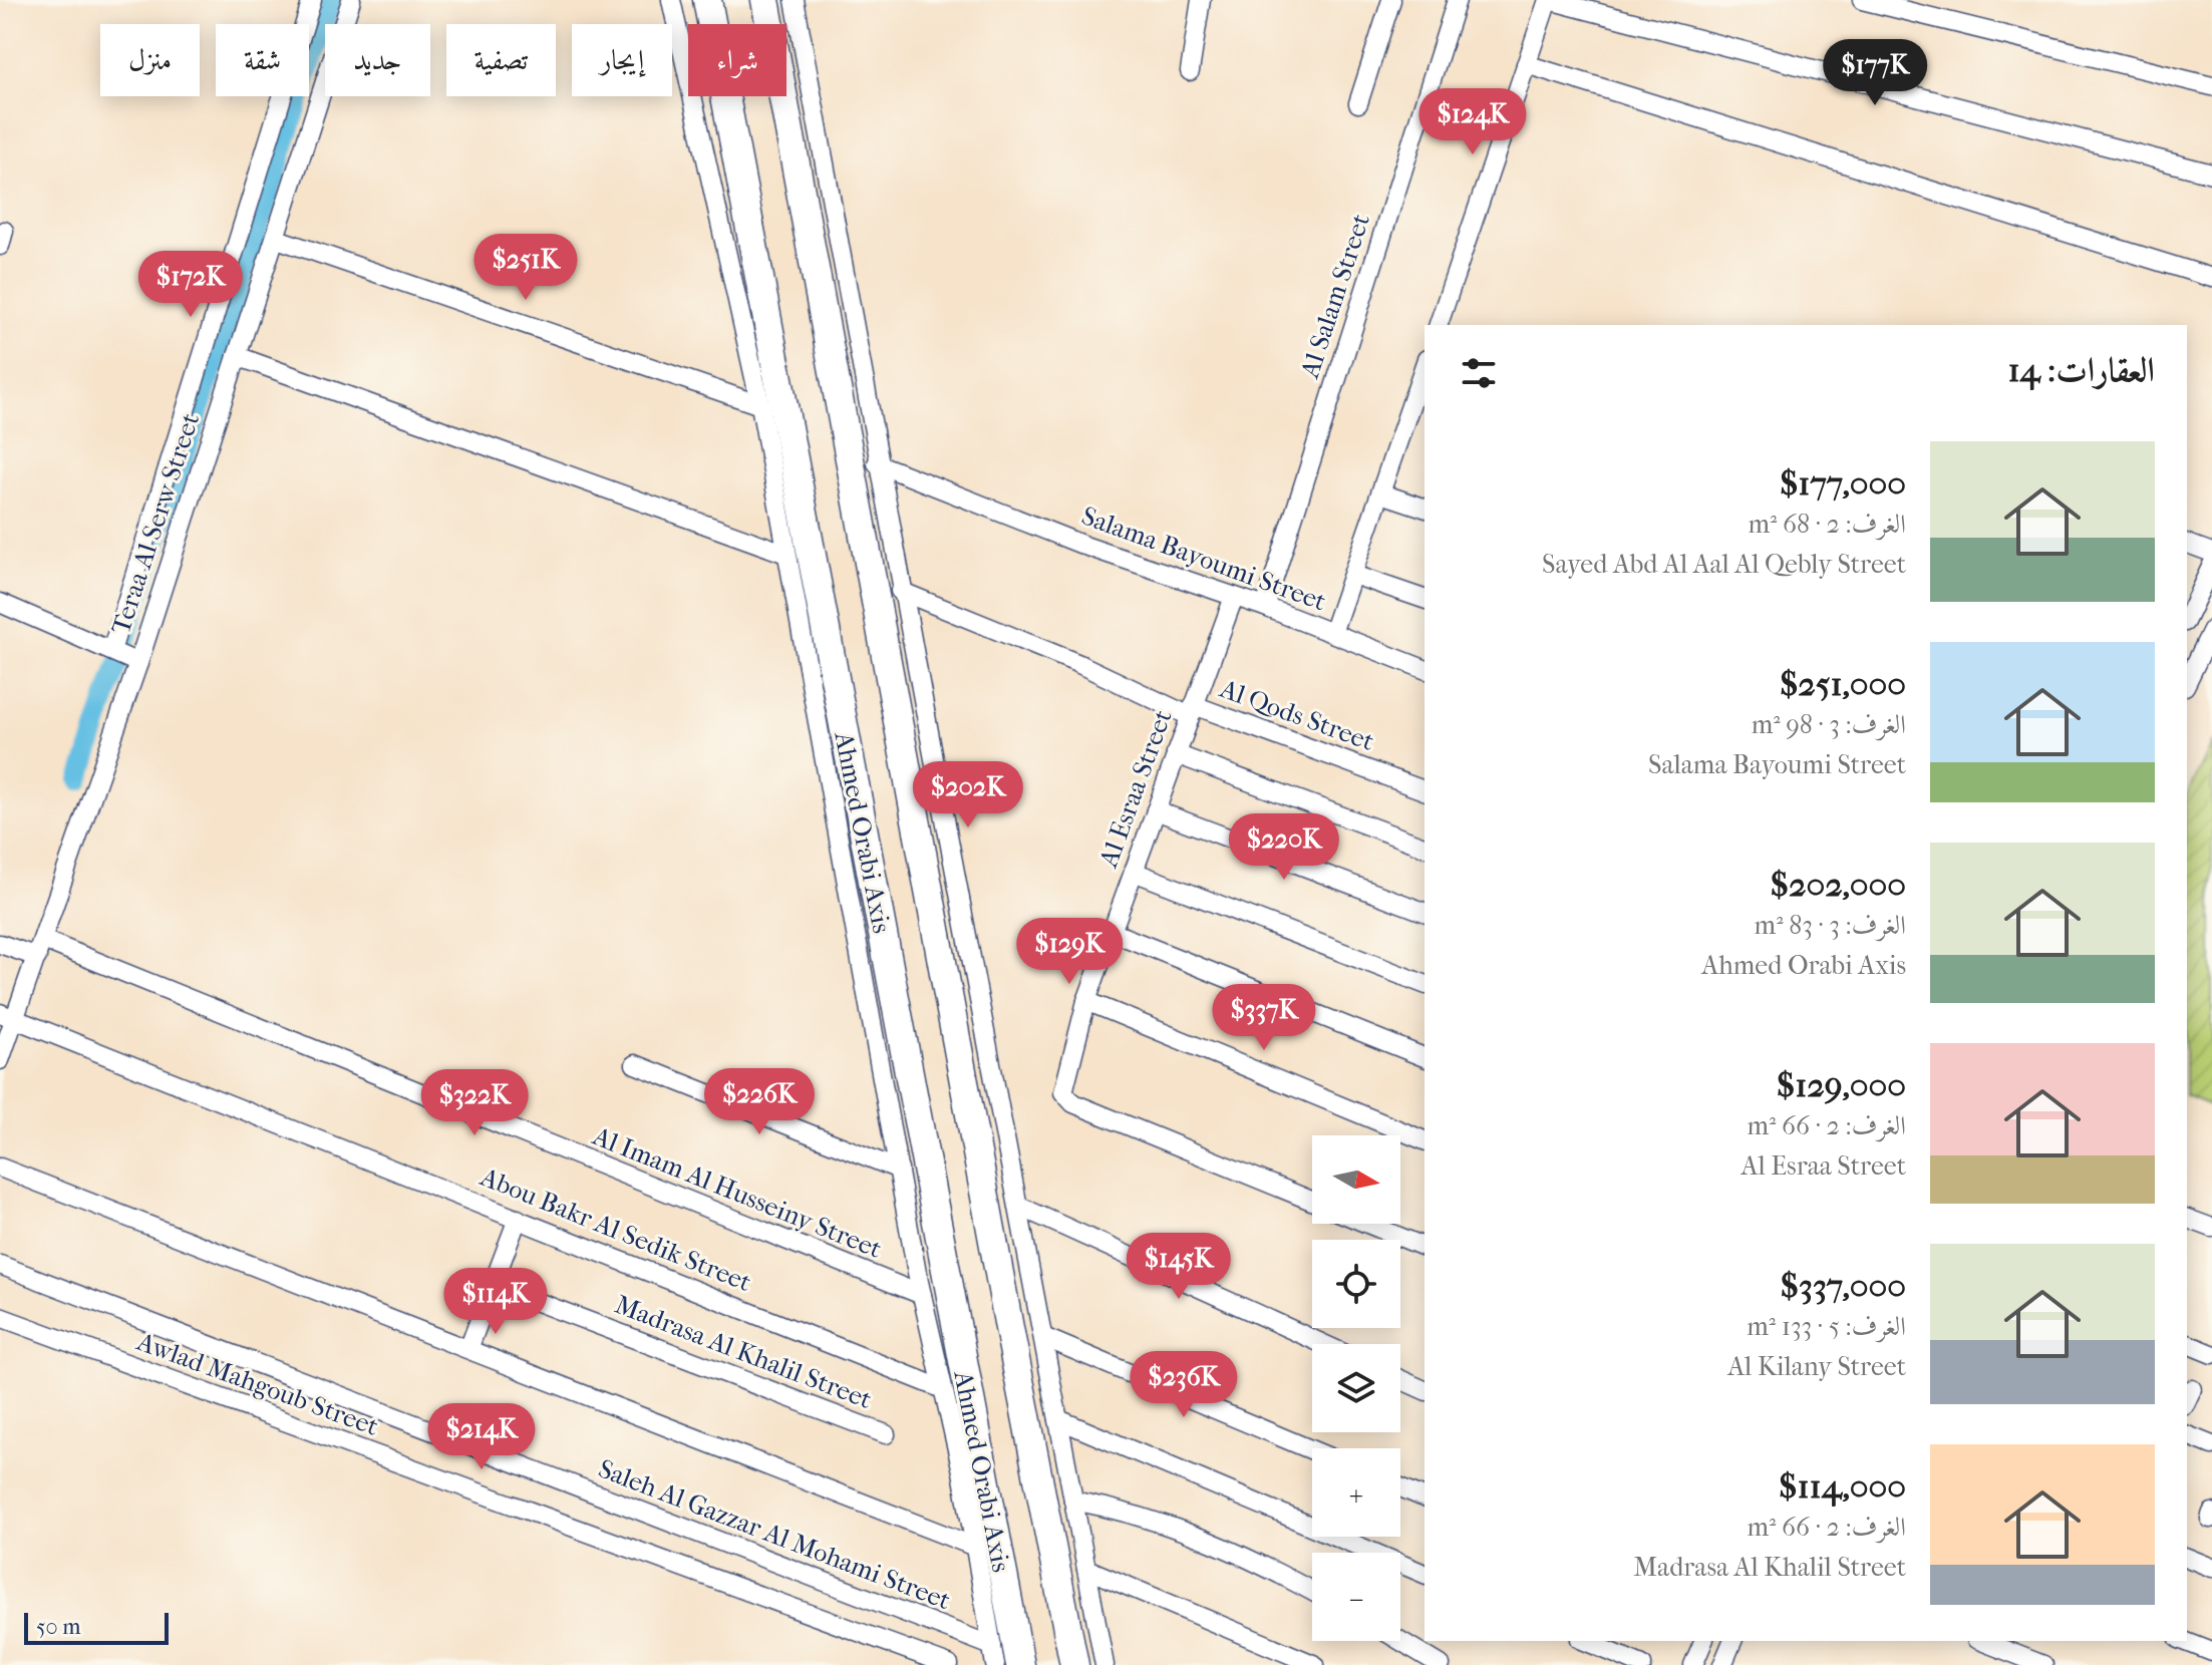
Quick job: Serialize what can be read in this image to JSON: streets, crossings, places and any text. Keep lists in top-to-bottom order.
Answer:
{
  "streets": {
    "highway": ["Ahmed Orabi Axis"],
    "street": [
      "Al Salam Street",
      "Teraa Al Serw Street",
      "Salama Bayoumi Street",
      "Al Qods Street",
      "Al Esraa Street",
      "Al Imam Al Husseiny Street",
      "Abou Bakr Al Sedik Street",
      "Madrasa Al Khalil Street",
      "Awlad Mahgoub Street",
      "Saleh Al Gazzar Al Mohami Street"
    ]
  },
  "crossings": [
    ["Al Salam Street", "Salama Bayoumi Street"],
    ["Teraa Al Serw Street", "Al Imam Al Husseiny Street"],
    ["Teraa Al Serw Street", "Abou Bakr Al Sedik Street"],
    ["Salama Bayoumi Street", "Al Esraa Street"],
    ["Al Qods Street", "Al Esraa Street"]
  ],
  "scale_bar": "50 m",
  "north": "right",
  "page": {
    "chip": [
      "شراء",
      "إيجار",
      "تصفية",
      "جديد",
      "شقة",
      "منزل"
    ],
    "price": [
      "$177K",
      "$124K",
      "$251K",
      "$172K",
      "$202K",
      "$220K",
      "$129K",
      "$337K",
      "$226K",
      "$322K",
      "$145K",
      "$114K",
      "$236K",
      "$214K"
    ],
    "heading": "العقارات: 14",
    "list": [
      {
        "name": "$177,000",
        "note": "الغرف: 2 · 68 m² · Sayed Abd Al Aal Al Qebly Street"
      },
      {
        "name": "$251,000",
        "note": "الغرف: 3 · 98 m² · Salama Bayoumi Street"
      },
      {
        "name": "$202,000",
        "note": "الغرف: 3 · 83 m² · Ahmed Orabi Axis"
      },
      {
        "name": "$129,000",
        "note": "الغرف: 2 · 66 m² · Al Esraa Street"
      },
      {
        "name": "$337,000",
        "note": "الغرف: 5 · 133 m² · Al Kilany Street"
      },
      {
        "name": "$114,000",
        "note": "الغرف: 2 · 66 m² · Madrasa Al Khalil Street"
      }
    ],
    "map_buttons": ["+", "−"],
    "scale": "50 m"
  }
}
